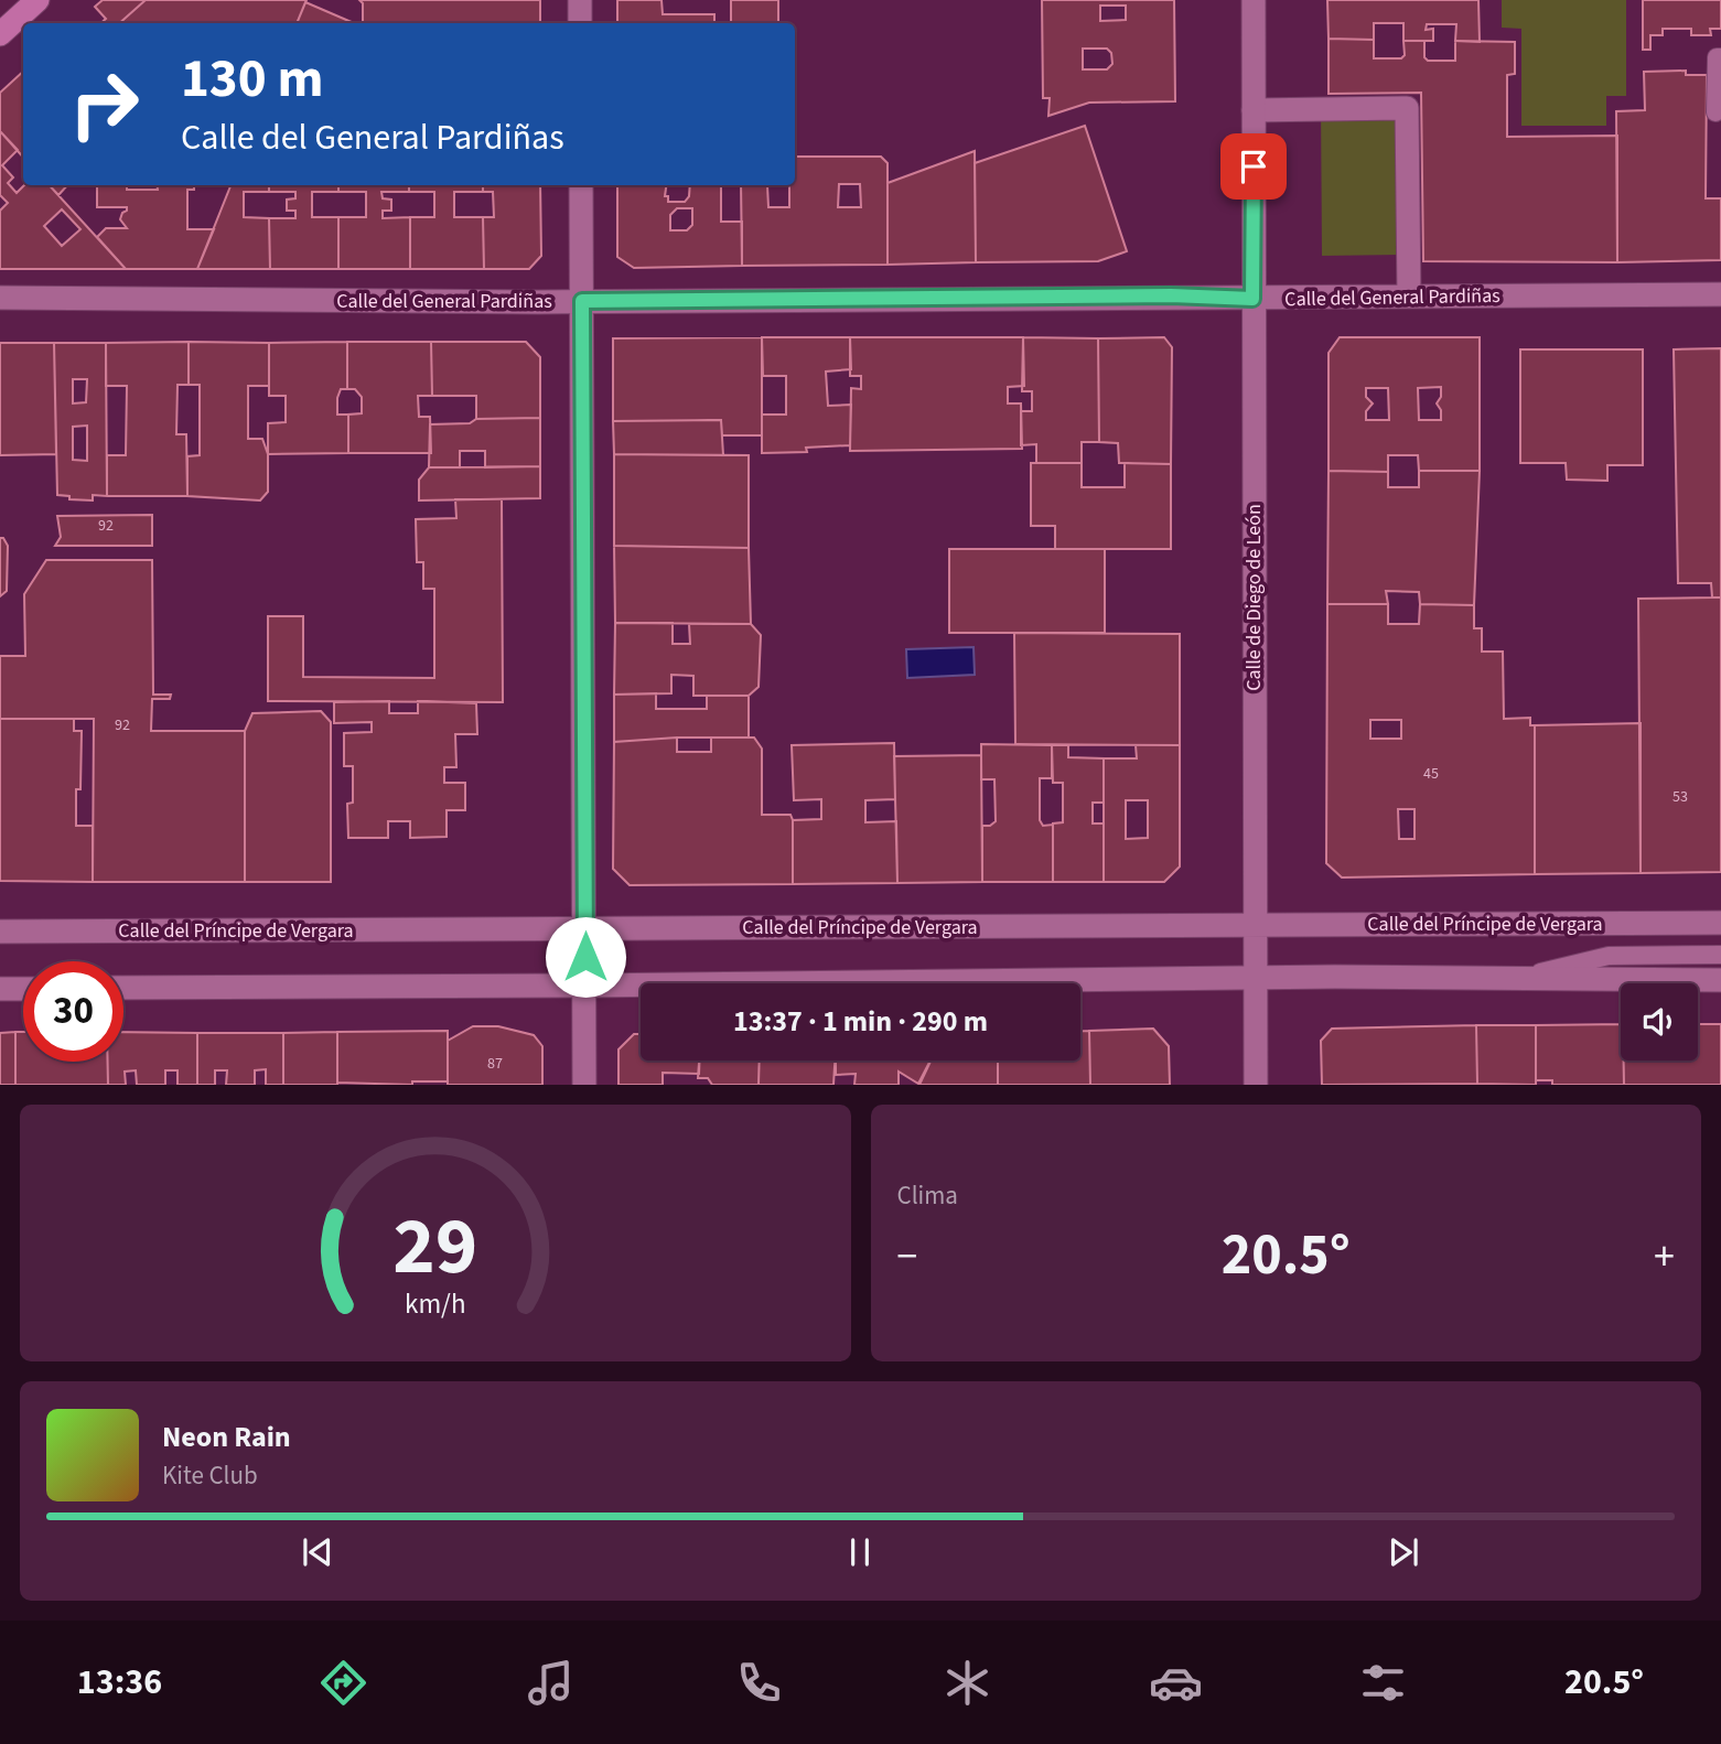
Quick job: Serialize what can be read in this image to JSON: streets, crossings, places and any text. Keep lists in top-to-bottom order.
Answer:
{
  "streets": {
    "street": ["Calle del General Pardiñas", "Calle de Diego de León", "Calle del Príncipe de Vergara"]
  },
  "crossings": [
    ["Calle del General Pardiñas", "Calle de Diego de León"],
    ["Calle de Diego de León", "Calle del Príncipe de Vergara"]
  ],
  "house_numbers": [
    "92",
    "92",
    "45",
    "53",
    "87"
  ],
  "page": {
    "turn": ["130 m", "Calle del General Pardiñas"],
    "limit": "30",
    "trip": "13:37 · 1 min · 290 m",
    "tile": "Clima",
    "heat": ["−", "20.5°", "+"],
    "song": ["Neon Rain", "Kite Club"],
    "tabs": ["13:36", "20.5°"],
    "gauge": ["29", "km/h"]
  }
}
